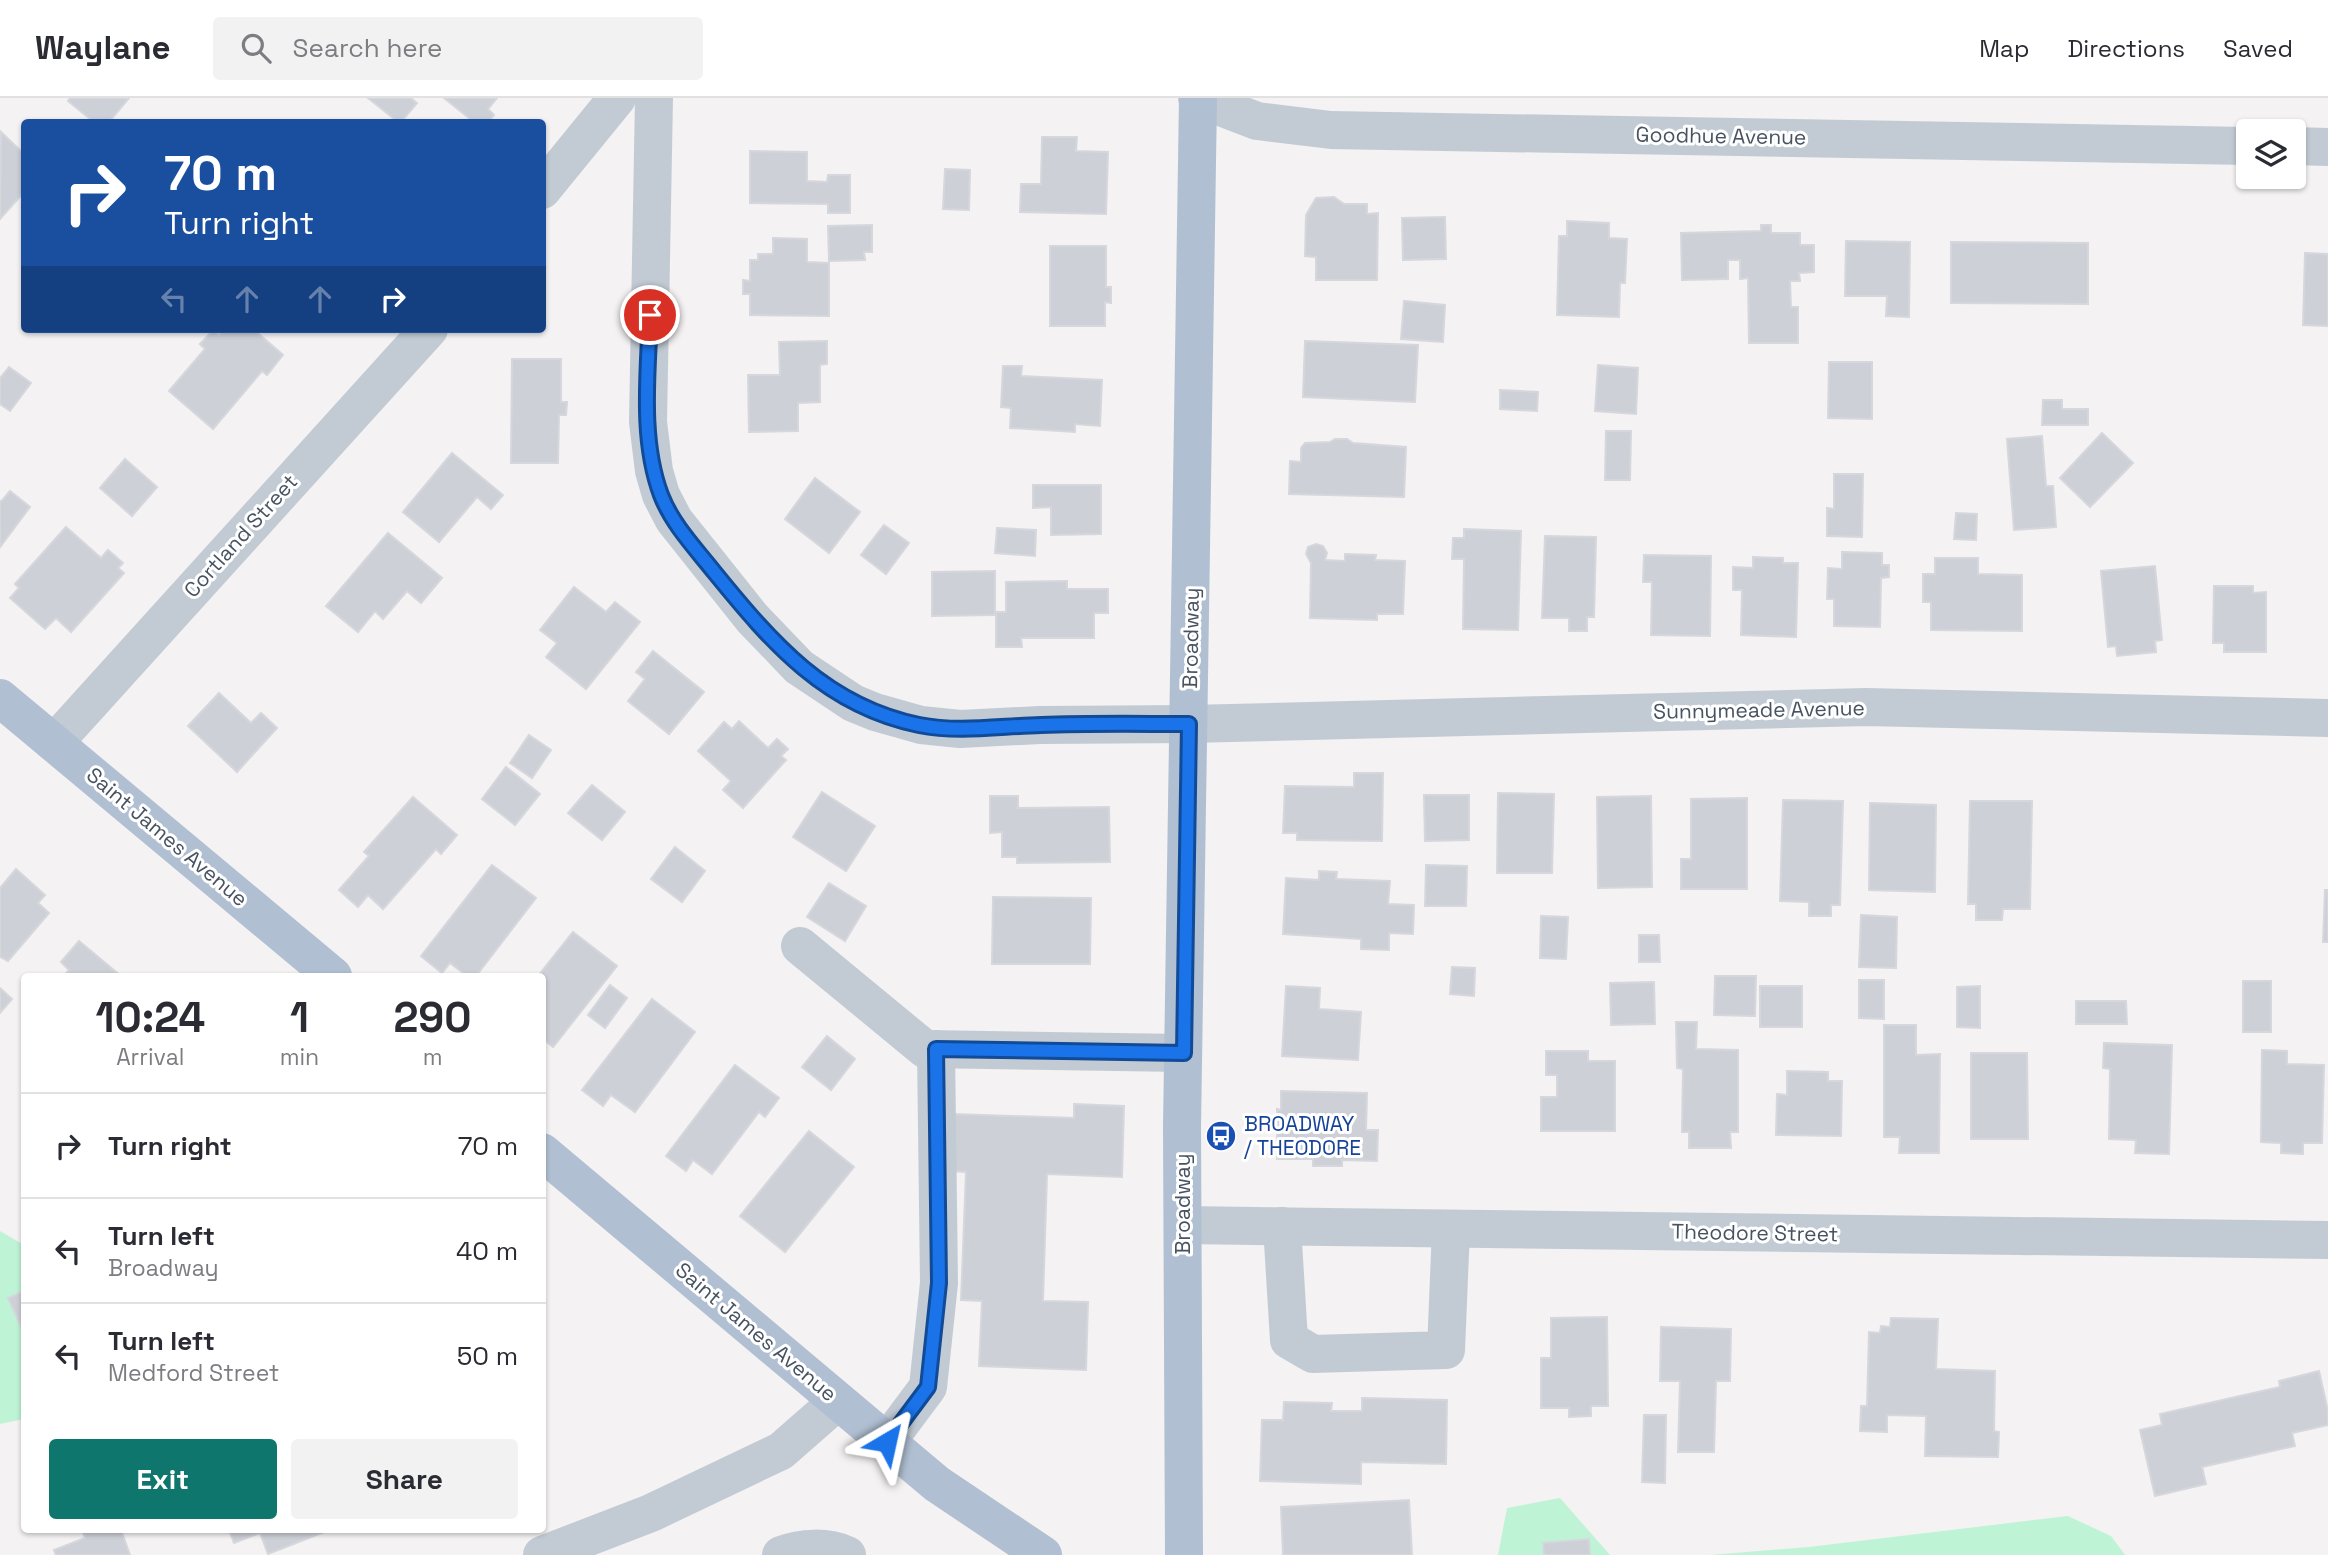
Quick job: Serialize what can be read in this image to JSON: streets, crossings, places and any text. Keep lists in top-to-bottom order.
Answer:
{
  "streets": {
    "main road": ["Broadway", "Saint James Avenue"],
    "street": [
      "Goodhue Avenue",
      "Cortland Street",
      "Sunnymeade Avenue",
      "Theodore Street"
    ]
  },
  "crossings": [
    ["Goodhue Avenue", "Broadway"],
    ["Cortland Street", "Saint James Avenue"],
    ["Broadway", "Sunnymeade Avenue"],
    ["Broadway", "Theodore Street"]
  ],
  "places": {
    "bus stop": ["BROADWAY / THEODORE"]
  },
  "page": {
    "header": "Waylane",
    "search": "Search here",
    "nav": ["Map", "Directions", "Saved"],
    "turn": ["70 m", "Turn right"],
    "eta": [
      "10:24",
      "Arrival",
      "1",
      "min",
      "290",
      "m"
    ],
    "list": [
      {
        "name": "Turn right",
        "value": "70 m"
      },
      {
        "name": "Turn left",
        "note": "Broadway",
        "value": "40 m"
      },
      {
        "name": "Turn left",
        "note": "Medford Street",
        "value": "50 m"
      }
    ],
    "buttons": ["Exit", "Share"]
  }
}
